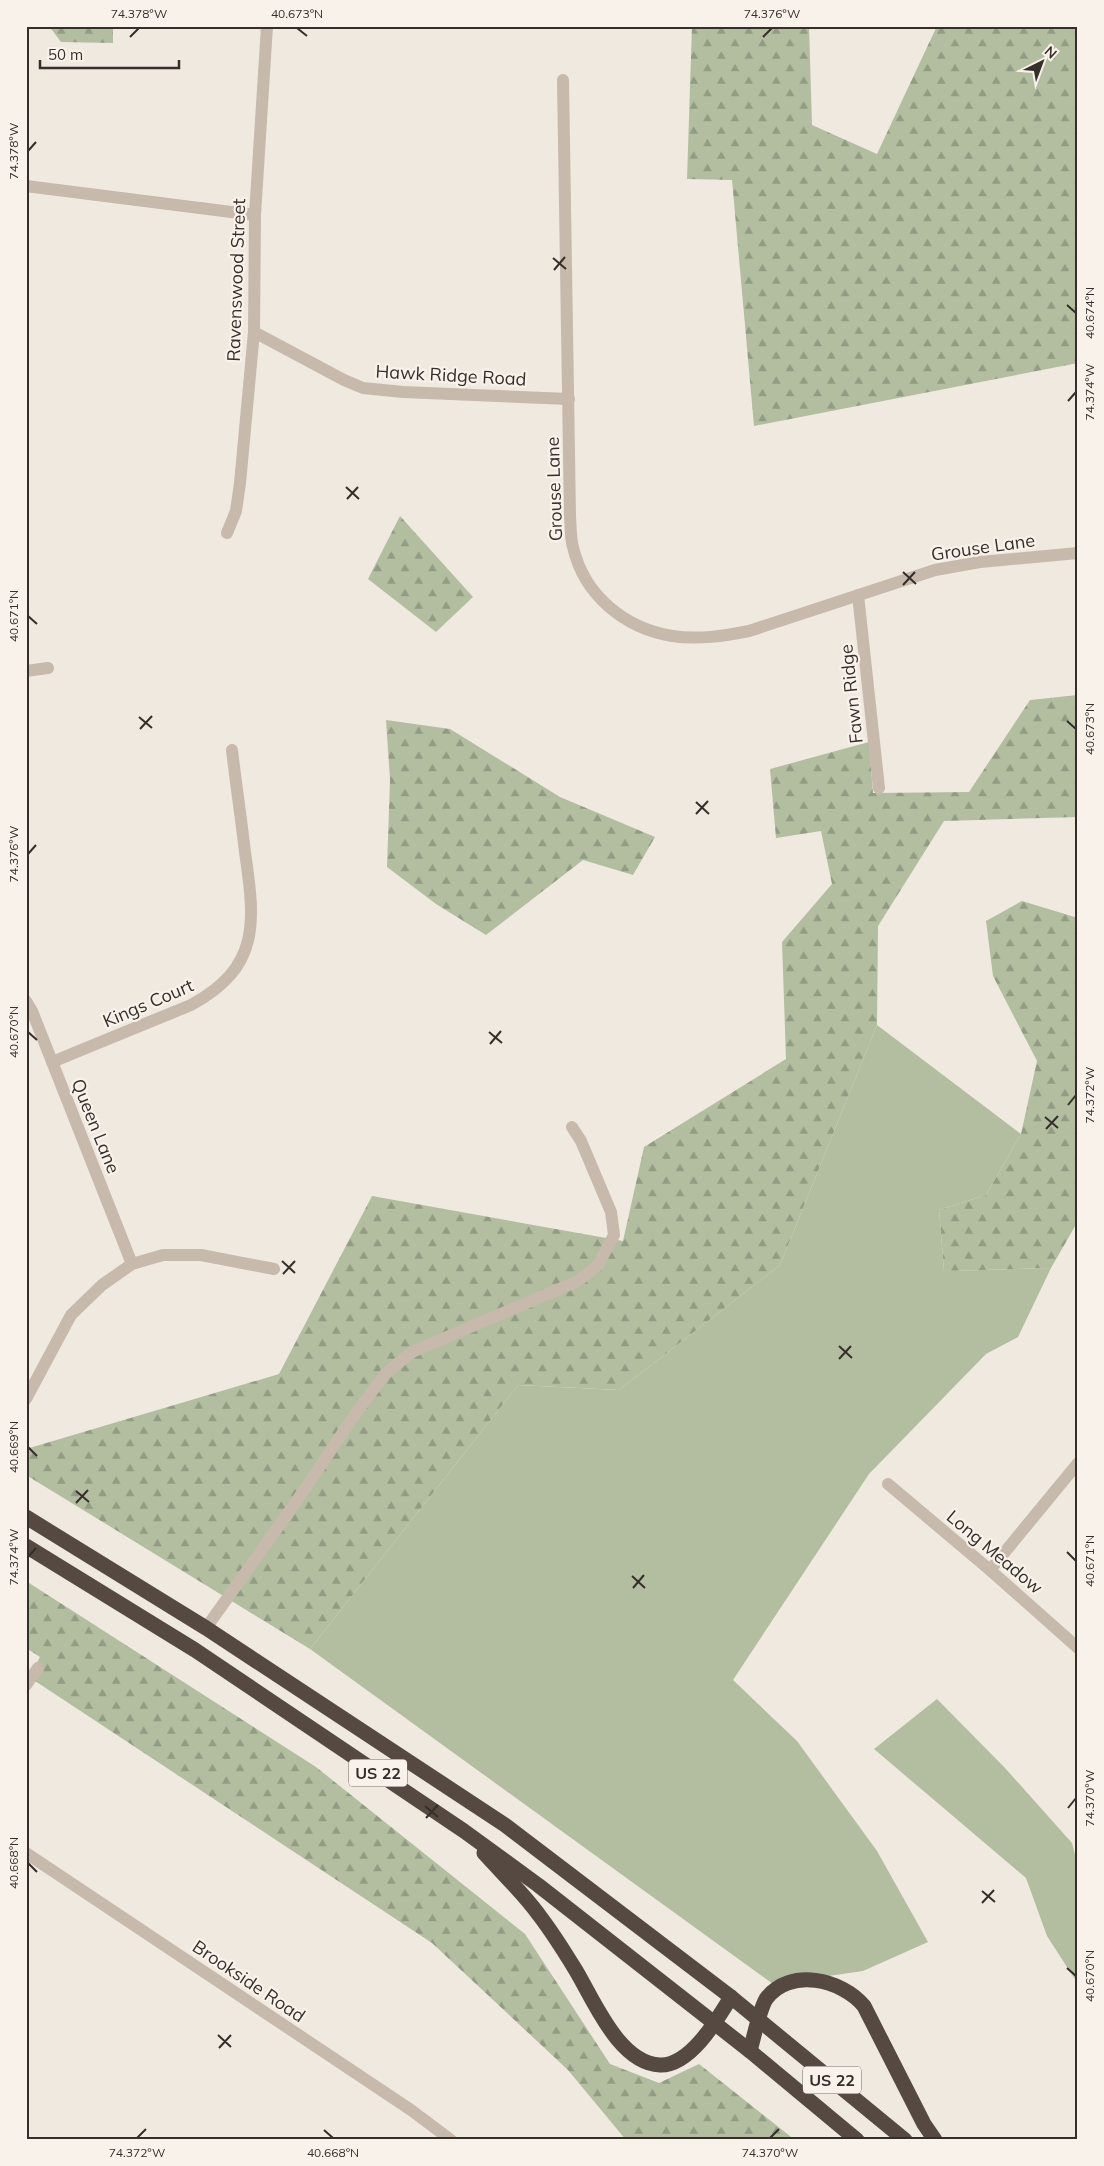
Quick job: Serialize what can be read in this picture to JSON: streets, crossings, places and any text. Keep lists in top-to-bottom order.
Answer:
{
  "streets": {
    "highway": ["US 22"],
    "street": [
      "Ravenswood Street",
      "Hawk Ridge Road",
      "Grouse Lane",
      "Fawn Ridge",
      "Kings Court",
      "Queen Lane",
      "Long Meadow",
      "Brookside Road"
    ]
  },
  "crossings": [
    ["Ravenswood Street", "Hawk Ridge Road"],
    ["Hawk Ridge Road", "Grouse Lane"],
    ["Grouse Lane", "Fawn Ridge"],
    ["Kings Court", "Queen Lane"]
  ],
  "scale_bar": "50 m",
  "north": "top right",
  "coordinates": [
    "74.378°W",
    "40.673°N",
    "74.376°W",
    "40.674°N",
    "74.374°W",
    "40.671°N",
    "40.670°N",
    "74.372°W",
    "40.669°N",
    "74.370°W",
    "40.668°N"
  ]
}
